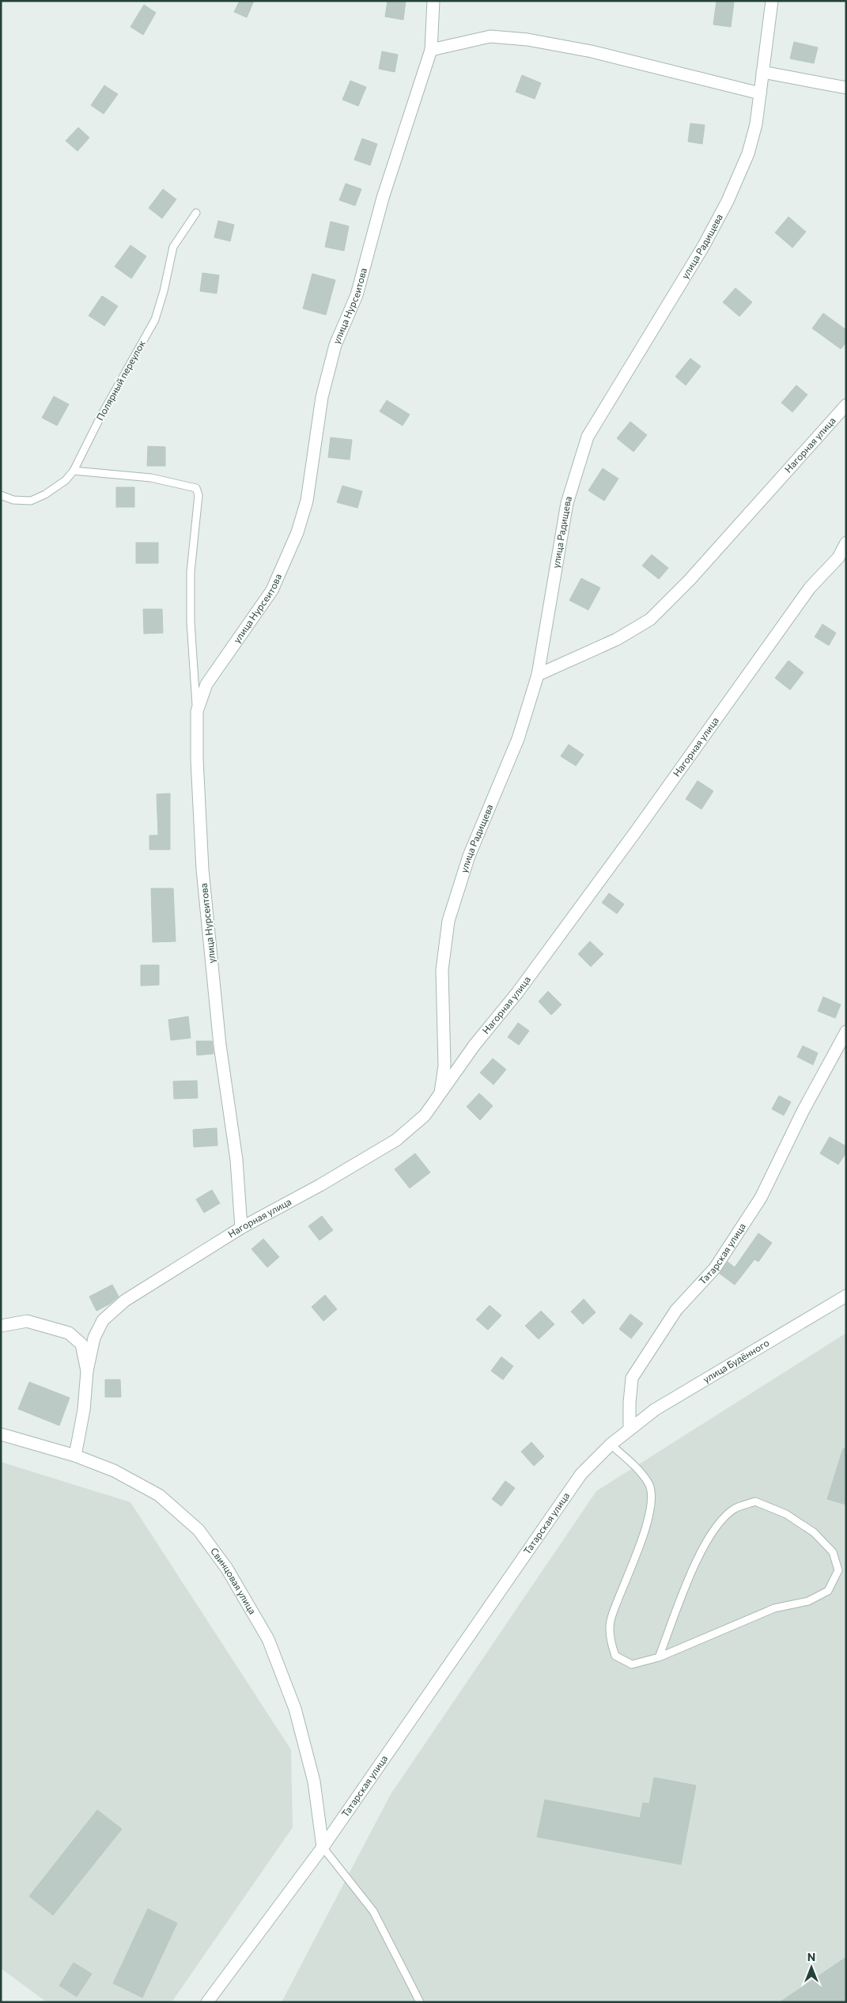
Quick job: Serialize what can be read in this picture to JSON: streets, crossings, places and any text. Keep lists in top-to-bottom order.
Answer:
{
  "streets": {
    "street": [
      "улица Радищева",
      "улица Нурсеитова",
      "Нагорная улица",
      "Татарская улица",
      "улица Будённого",
      "Свинцовая улица"
    ],
    "lane": ["Полярный переулок"]
  },
  "crossings": [
    ["улица Радищева", "Нагорная улица"],
    ["улица Нурсеитова", "Нагорная улица"],
    ["Татарская улица", "улица Будённого"],
    ["Татарская улица", "Свинцовая улица"]
  ],
  "north": "top"
}
